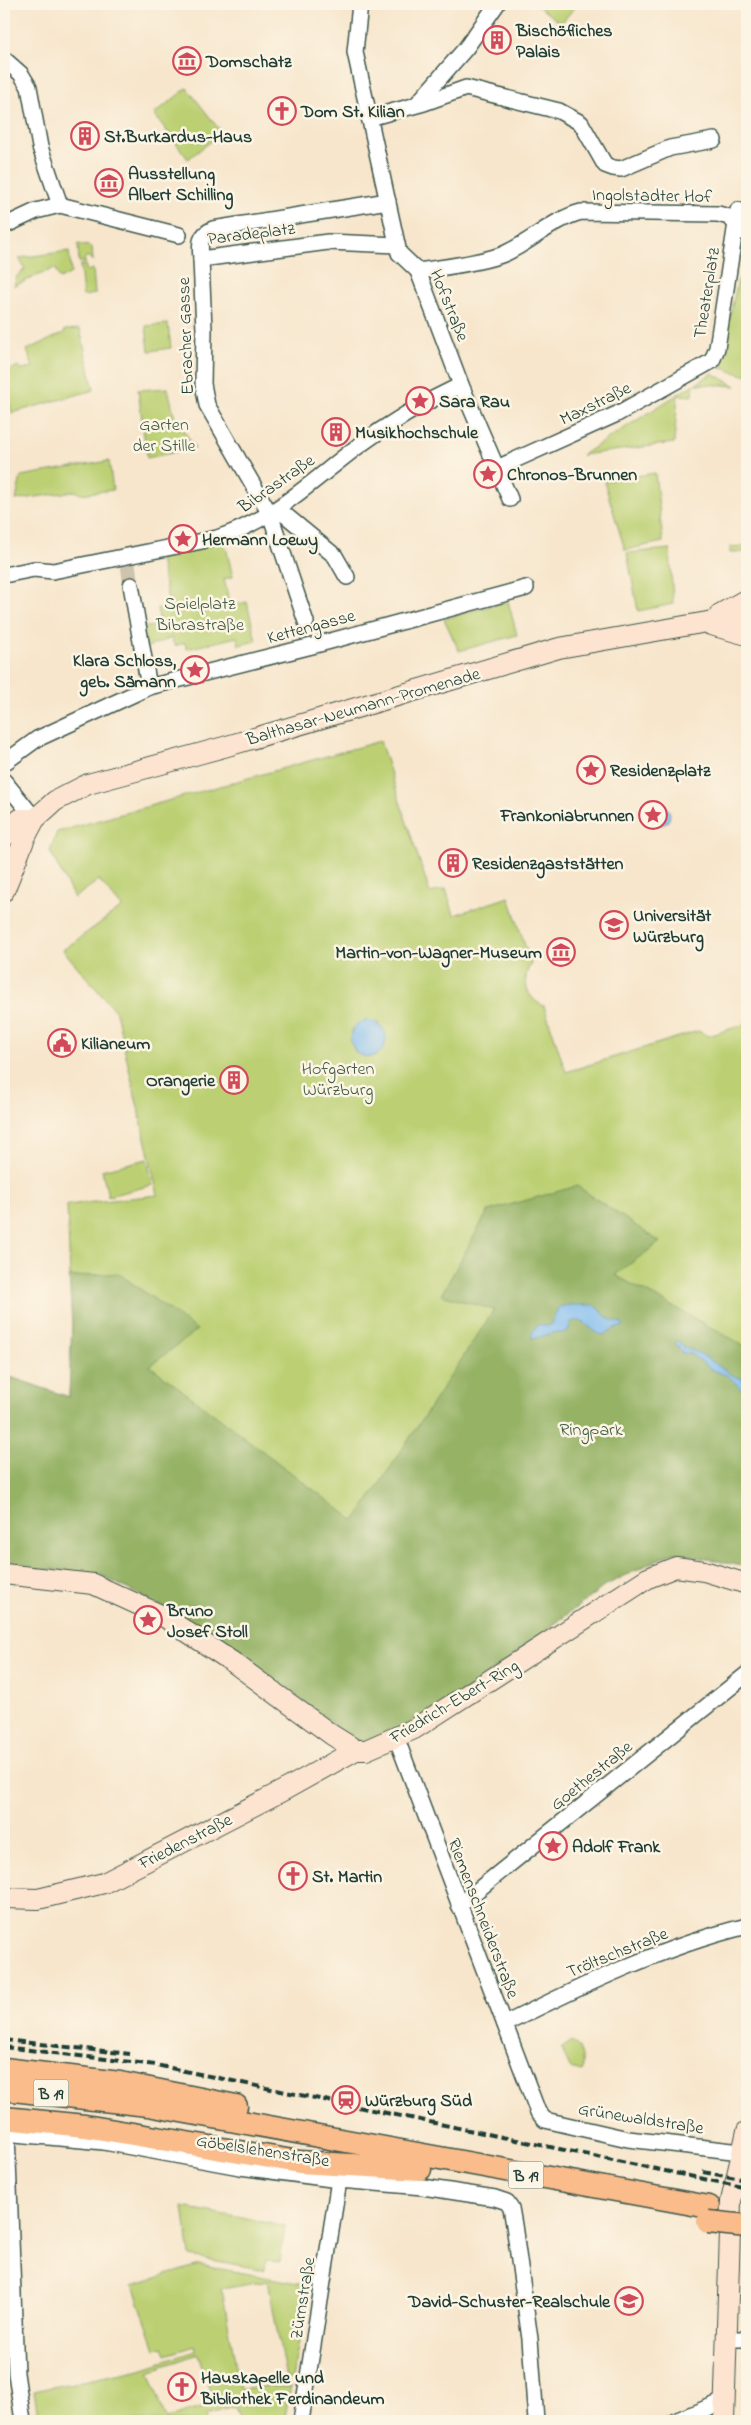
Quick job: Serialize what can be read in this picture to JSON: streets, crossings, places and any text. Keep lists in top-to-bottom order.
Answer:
{
  "streets": {
    "main road": ["B 19"],
    "street": [
      "Ingolstadter Hof",
      "Paradeplatz",
      "Theaterplatz",
      "Hofstraße",
      "Ebracher Gasse",
      "Maxstraße",
      "Bibrastraße",
      "Kettengasse",
      "Balthasar-Neumann-Promenade",
      "Friedrich-Ebert-Ring",
      "Goethestraße",
      "Friedenstraße",
      "Riemenschneiderstraße",
      "Tröltschstraße",
      "Grünewaldstraße",
      "Göbelslehenstraße",
      "Zürnstraße"
    ]
  },
  "crossings": [
    ["Ingolstadter Hof", "Theaterplatz"],
    ["Ingolstadter Hof", "Hofstraße"],
    ["Paradeplatz", "Hofstraße"],
    ["Paradeplatz", "Ebracher Gasse"],
    ["Theaterplatz", "Maxstraße"],
    ["Hofstraße", "Maxstraße"],
    ["Hofstraße", "Bibrastraße"],
    ["Ebracher Gasse", "Bibrastraße"],
    ["Friedrich-Ebert-Ring", "Friedenstraße"],
    ["Friedrich-Ebert-Ring", "Riemenschneiderstraße"],
    ["Goethestraße", "Riemenschneiderstraße"],
    ["Riemenschneiderstraße", "Tröltschstraße"],
    ["Riemenschneiderstraße", "Grünewaldstraße"],
    ["Göbelslehenstraße", "Zürnstraße"]
  ],
  "parks": [
    "Garten der Stille",
    "Spielplatz Bibrastraße",
    "Hofgarten Würzburg",
    "Ringpark"
  ],
  "places": {
    "building": [
      "Bischöfliches Palais",
      "St.Burkardus-Haus",
      "Musikhochschule",
      "Residenzgaststätten",
      "Orangerie"
    ],
    "museum": ["Domschatz", "Ausstellung Albert Schilling", "Martin-von-Wagner-Museum"],
    "church": ["Dom St. Kilian", "St. Martin", "Hauskapelle und Bibliothek Ferdinandeum"],
    "place": [
      "Sara Rau",
      "Chronos-Brunnen",
      "Hermann Loewy",
      "Klara Schloss, geb. Sämann",
      "Residenzplatz",
      "Frankoniabrunnen",
      "Bruno Josef Stoll",
      "Adolf Frank"
    ],
    "school or university": ["Universität Würzburg", "David-Schuster-Realschule"],
    "public building": ["Kilianeum"],
    "station": ["Würzburg Süd"]
  }
}
